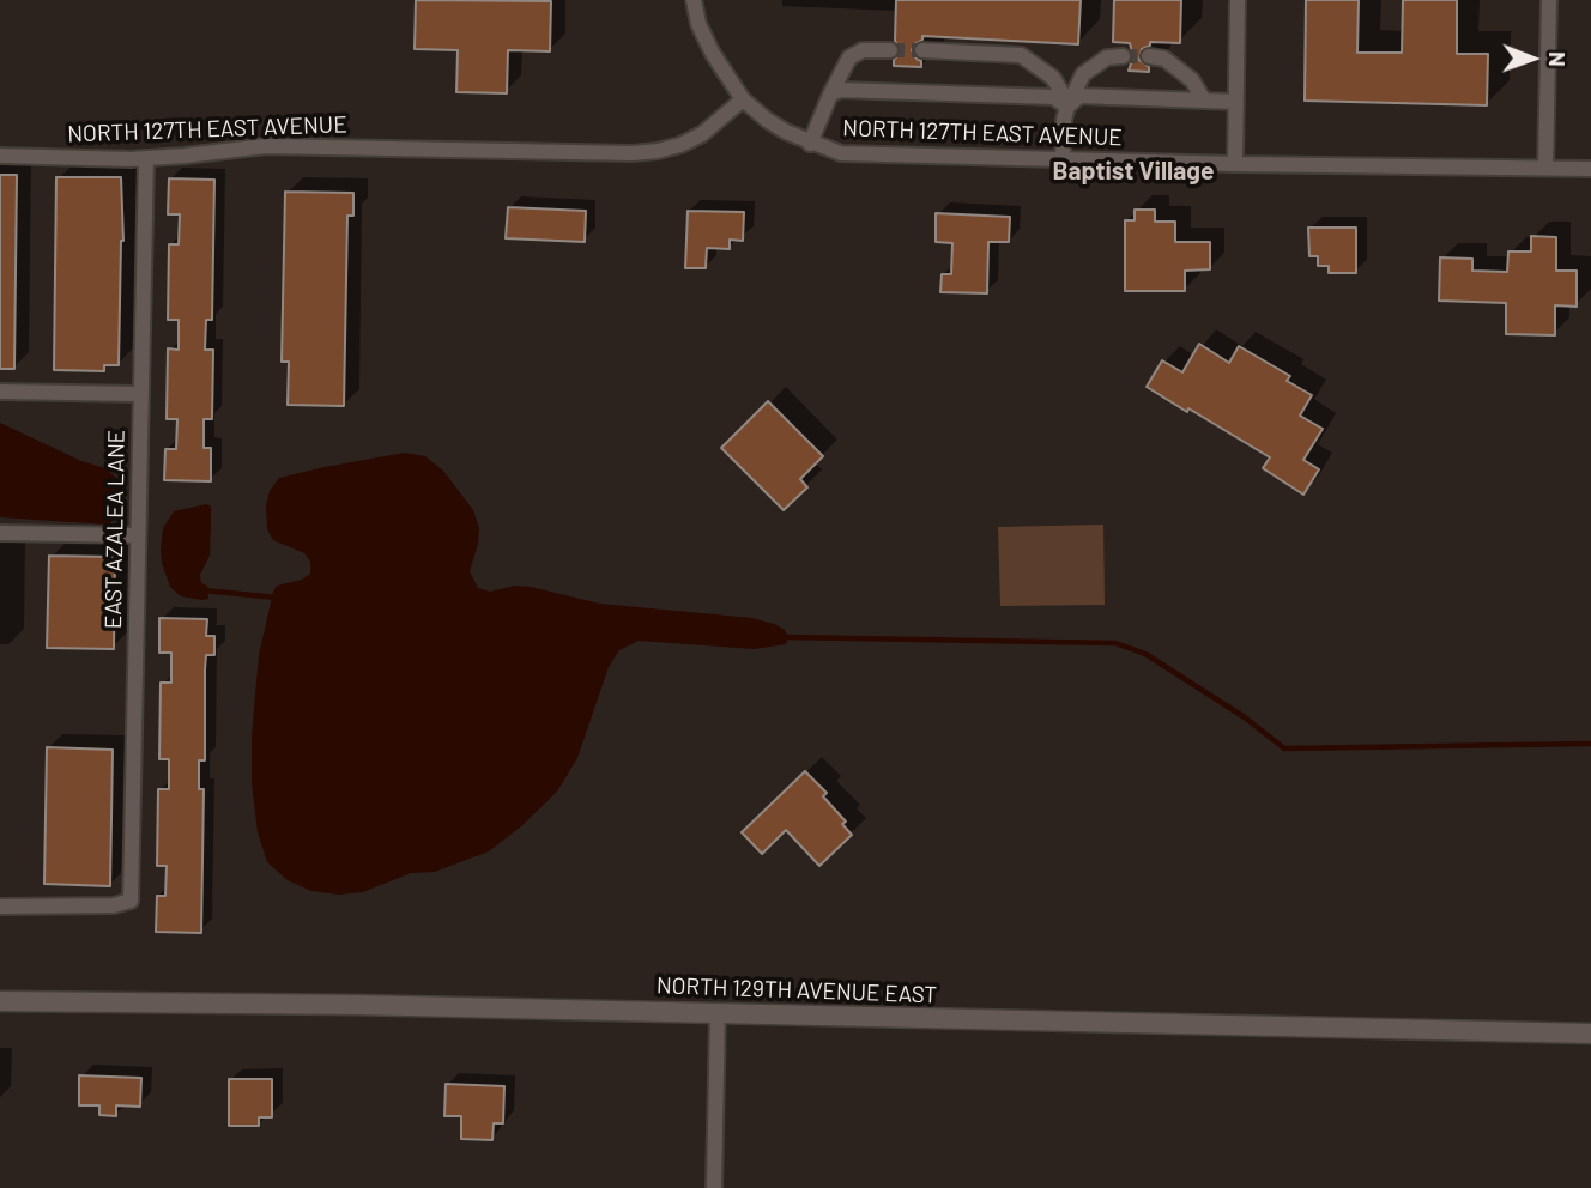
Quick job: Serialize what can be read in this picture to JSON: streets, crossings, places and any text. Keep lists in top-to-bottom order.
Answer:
{
  "streets": {
    "street": ["NORTH 127TH EAST AVENUE", "EAST AZALEA LANE", "NORTH 129TH AVENUE EAST"]
  },
  "crossings": [
    ["NORTH 127TH EAST AVENUE", "EAST AZALEA LANE"]
  ],
  "districts": ["Baptist Village"],
  "north": "right"
}
